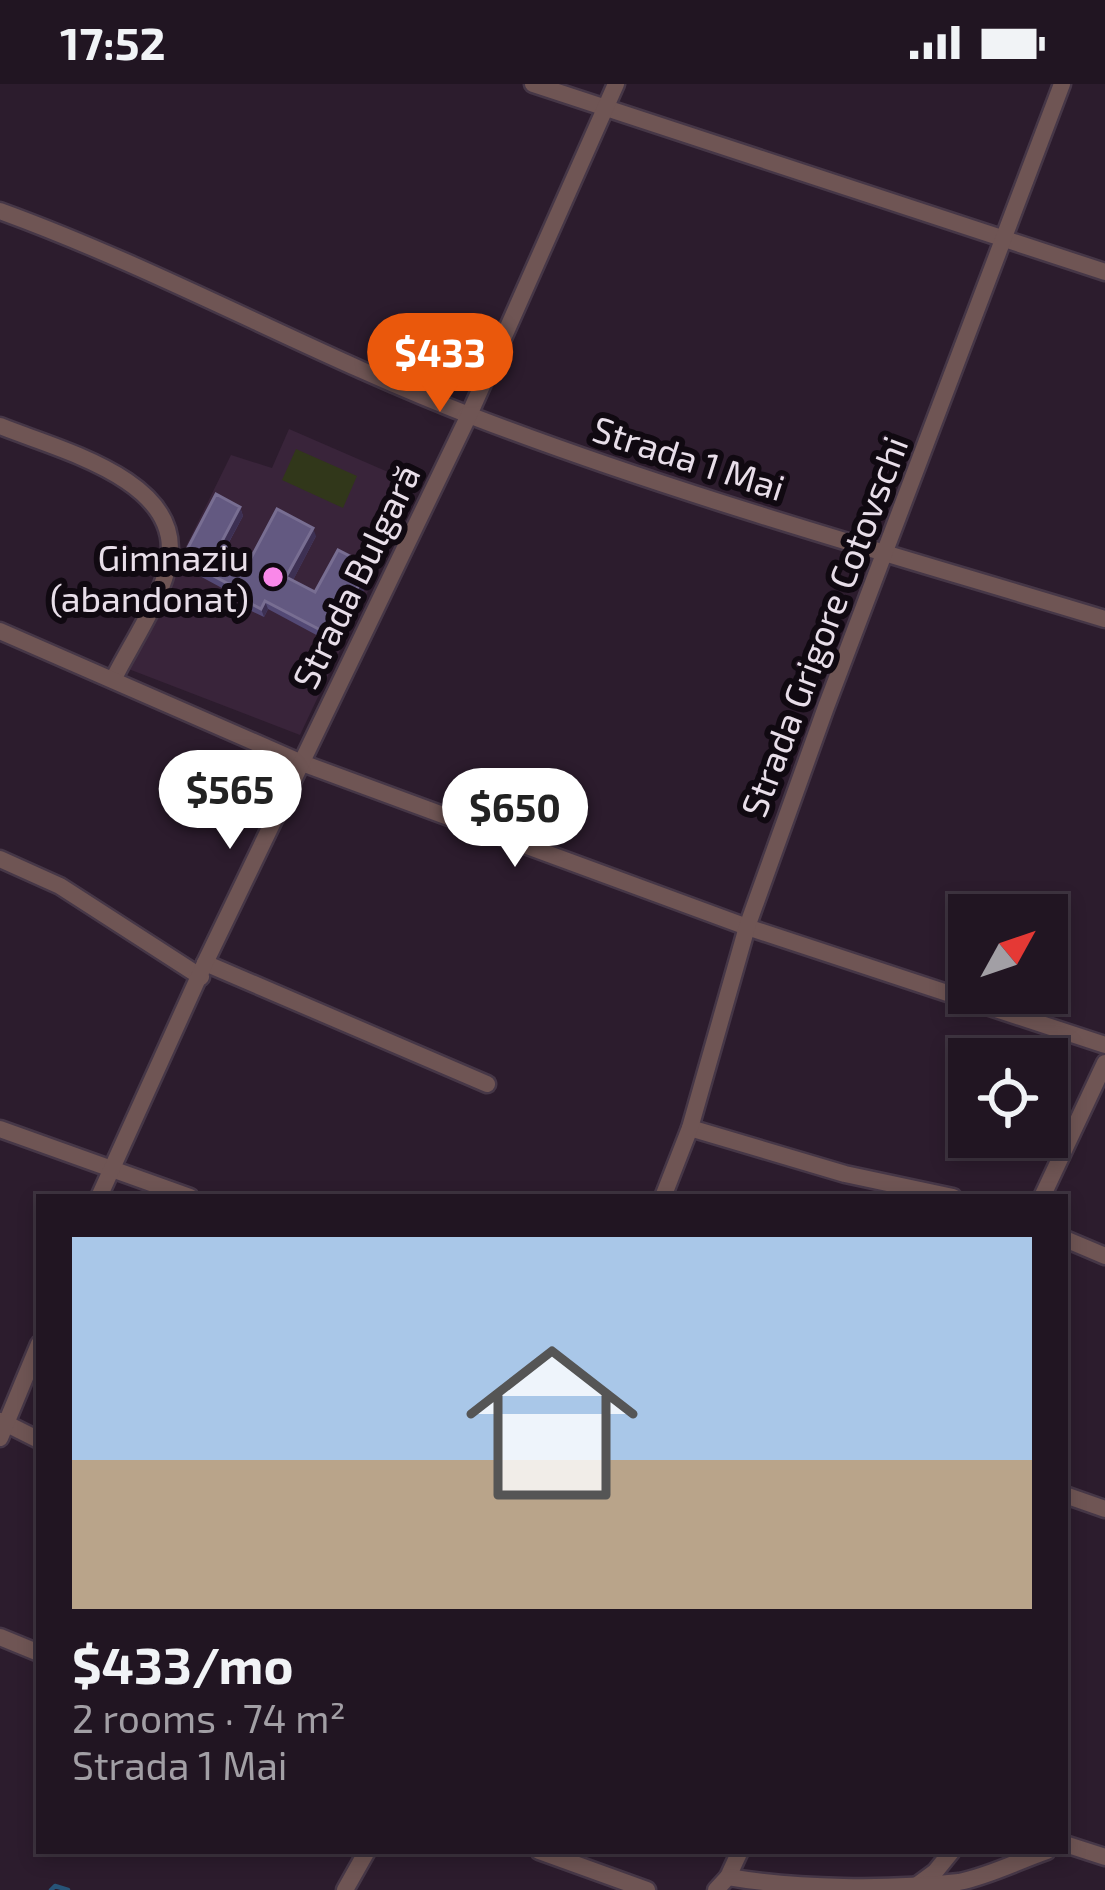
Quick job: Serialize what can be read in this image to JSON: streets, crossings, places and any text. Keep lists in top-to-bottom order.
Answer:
{
  "streets": {
    "street": ["Strada 1 Mai", "Strada Bulgară", "Strada Grigore Cotovschi"]
  },
  "crossings": [
    ["Strada 1 Mai", "Strada Bulgară"],
    ["Strada 1 Mai", "Strada Grigore Cotovschi"]
  ],
  "places": ["Gimnaziu (abandonat)"],
  "north": "top right",
  "page": {
    "status": "17:52",
    "price": ["$433", "$565", "$650"],
    "list": [
      {
        "name": "$433/mo",
        "note": "2 rooms · 74 m² · Strada 1 Mai"
      }
    ]
  }
}
